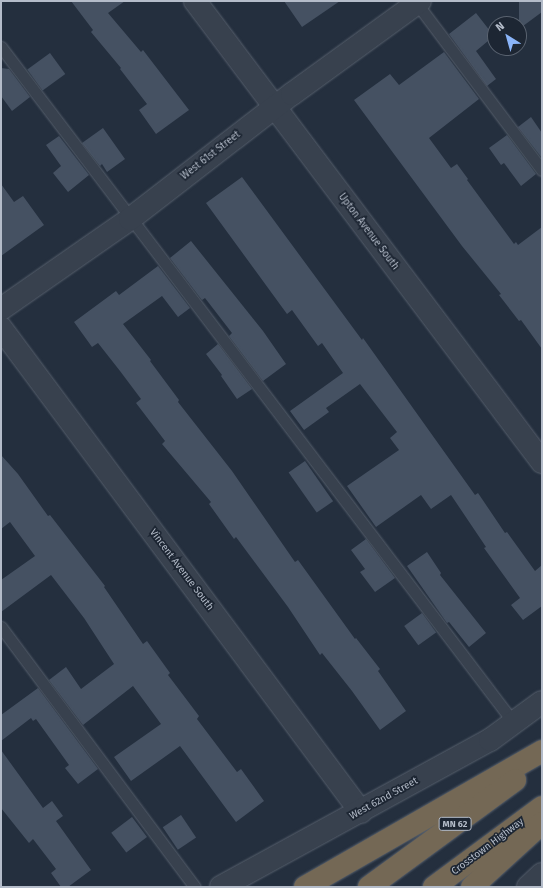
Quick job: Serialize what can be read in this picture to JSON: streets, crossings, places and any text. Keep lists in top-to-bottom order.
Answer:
{
  "streets": {
    "highway": ["MN 62", "Crosstown Highway"],
    "street": [
      "West 61st Street",
      "Upton Avenue South",
      "Vincent Avenue South",
      "West 62nd Street"
    ]
  },
  "crossings": [
    ["West 61st Street", "Upton Avenue South"],
    ["Vincent Avenue South", "West 62nd Street"]
  ],
  "north": "top left"
}
